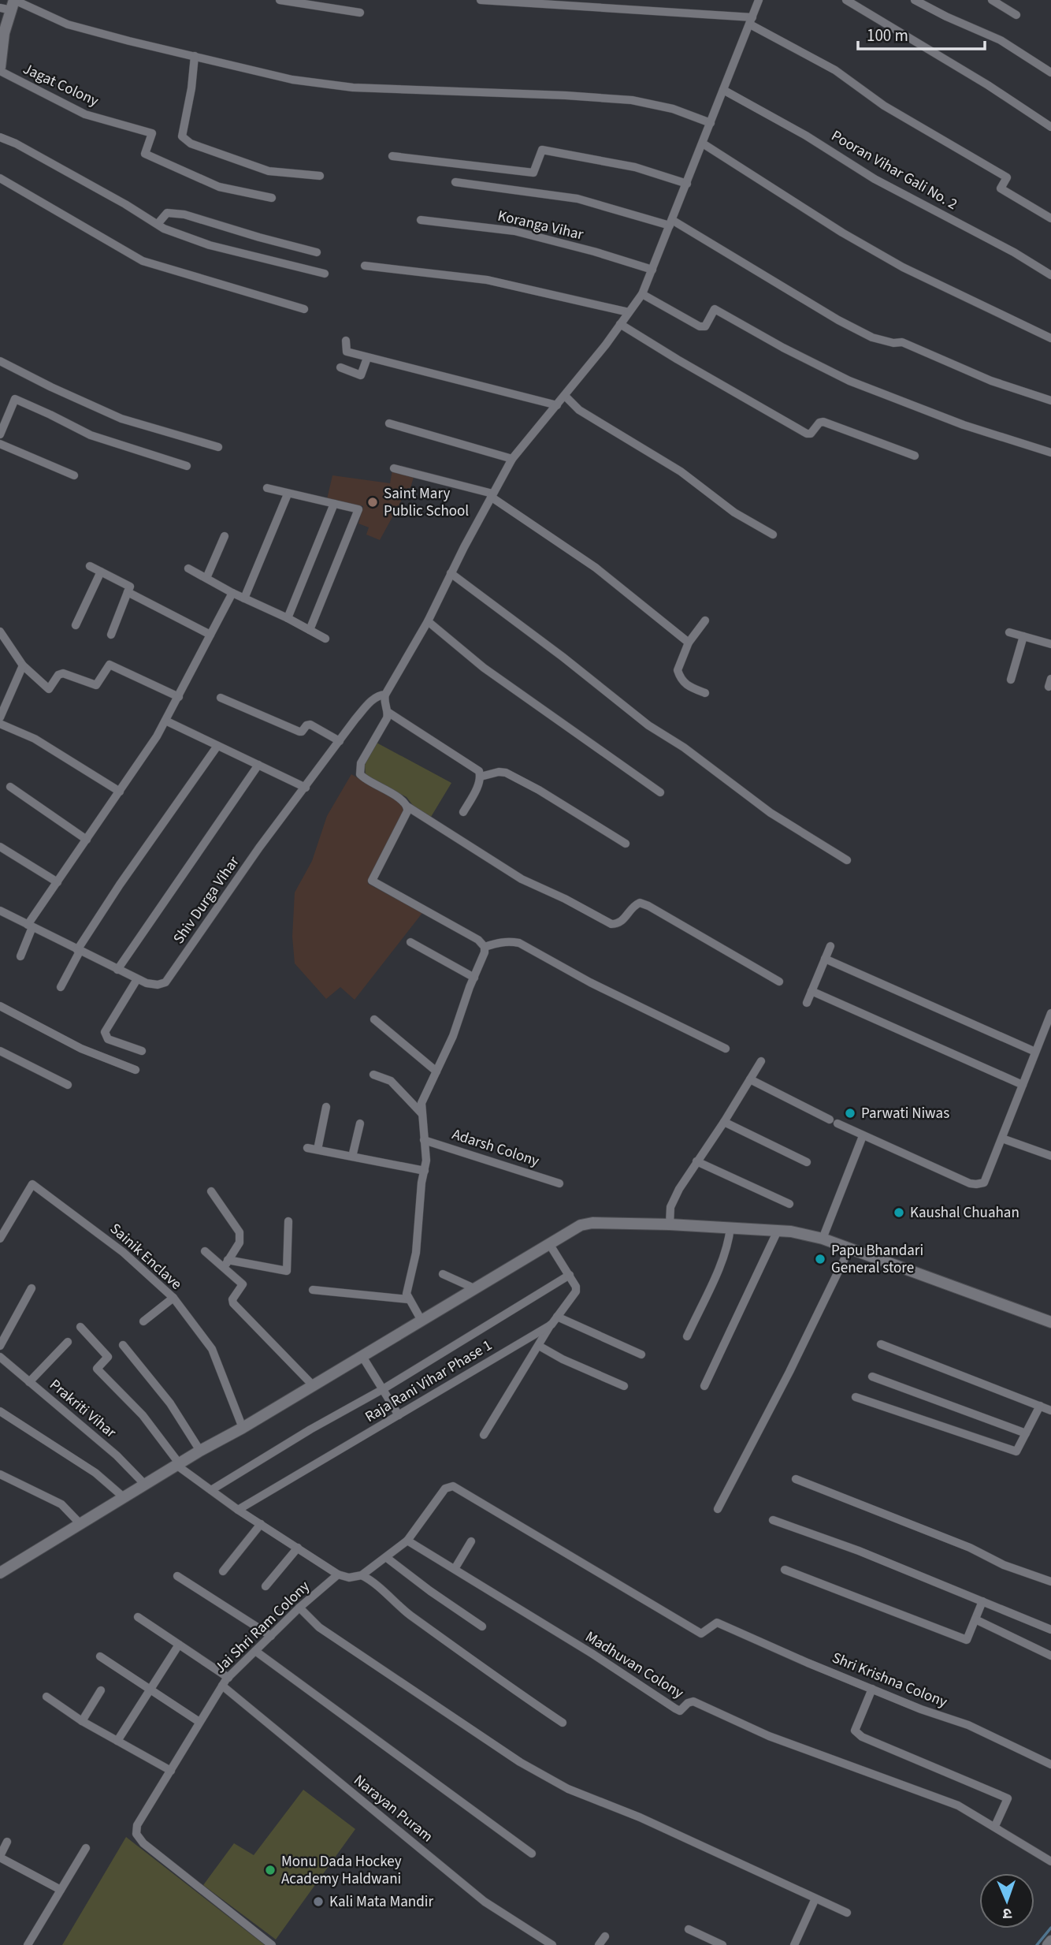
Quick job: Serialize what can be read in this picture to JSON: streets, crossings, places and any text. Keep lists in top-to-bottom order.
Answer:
{
  "streets": {
    "street": [
      "Jagat Colony",
      "Pooran Vihar Gali No. 2",
      "Koranga Vihar",
      "Shiv Durga Vihar",
      "Adarsh Colony",
      "Sainik Enclave",
      "Raja Rani Vihar Phase 1",
      "Prakriti Vihar",
      "Jai Shri Ram Colony",
      "Madhuvan Colony",
      "Shri Krishna Colony",
      "Narayan Puram"
    ]
  },
  "crossings": [
    ["Jai Shri Ram Colony", "Narayan Puram"],
    ["Madhuvan Colony", "Shri Krishna Colony"]
  ],
  "places": [
    "Saint Mary Public School",
    "Parwati Niwas",
    "Kaushal Chuahan",
    "Papu Bhandari General store",
    "Monu Dada Hockey Academy Haldwani",
    "Kali Mata Mandir"
  ],
  "scale_bar": "100 m",
  "north": "bottom"
}
